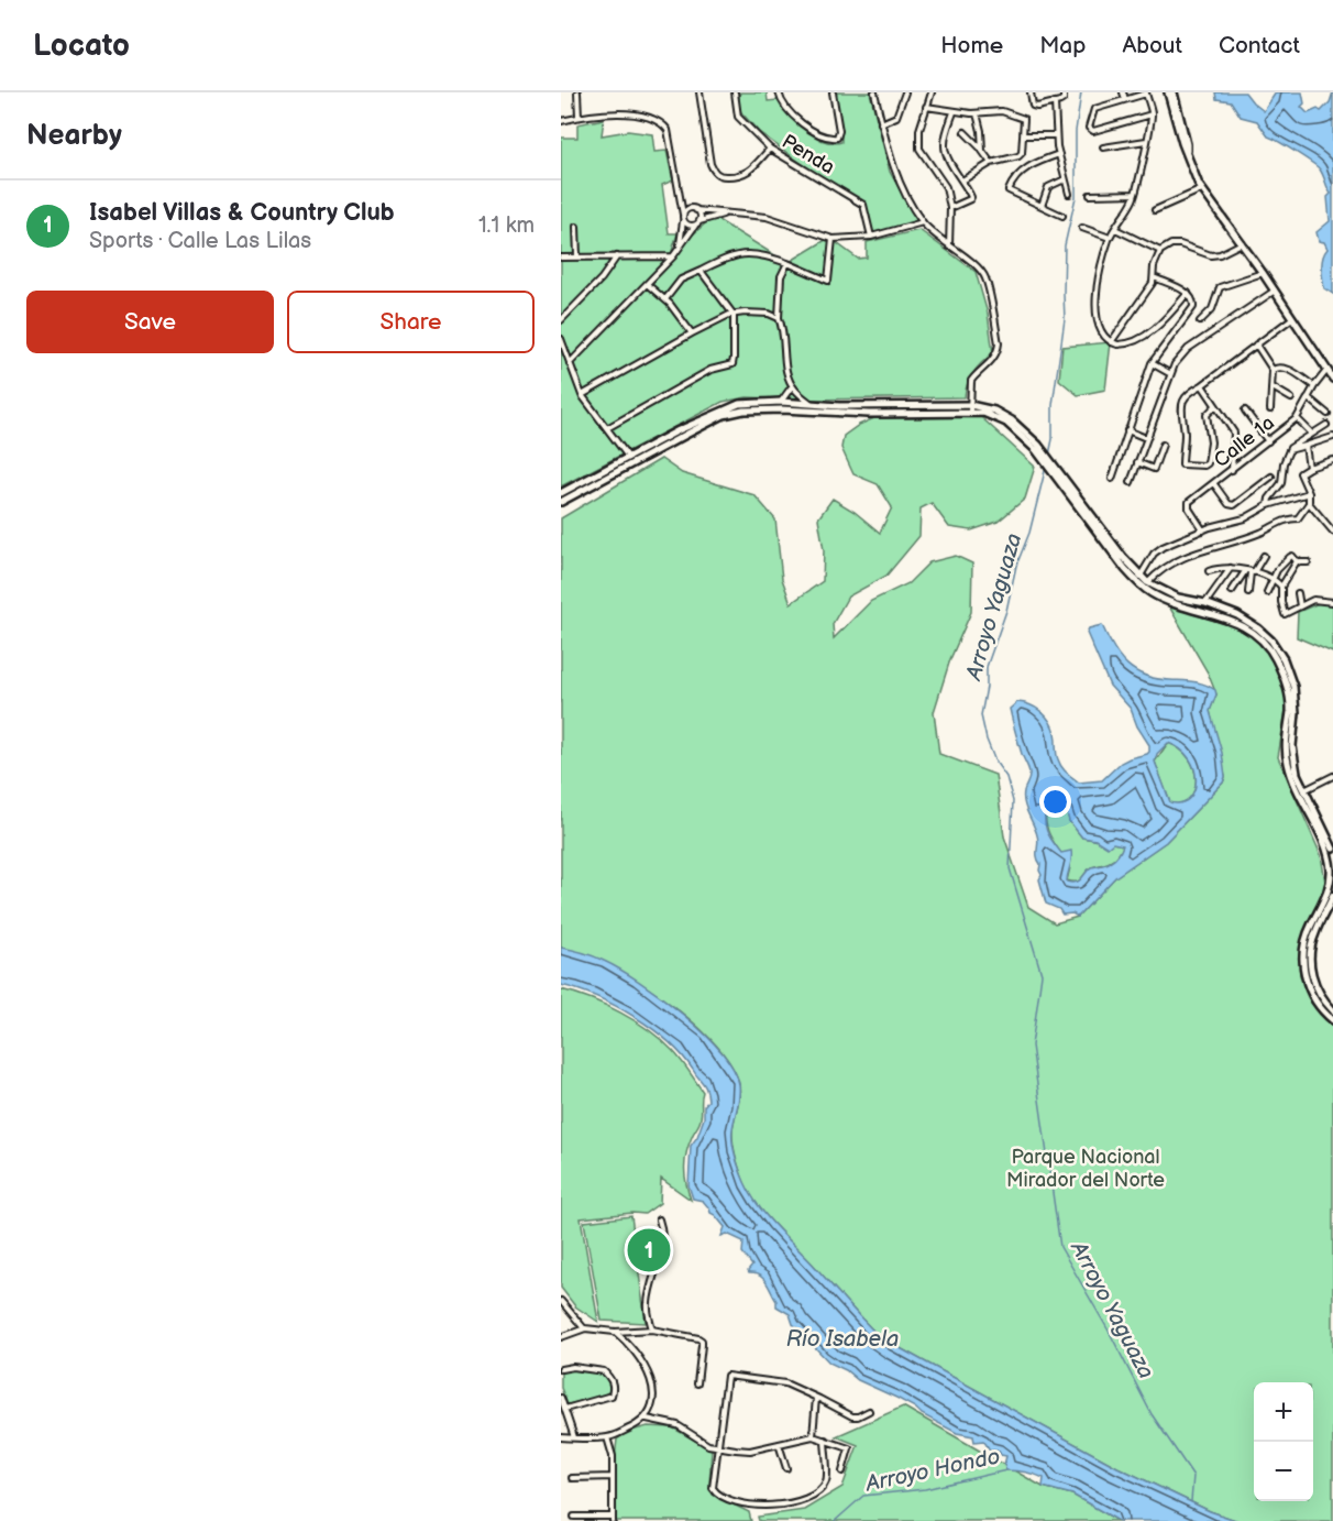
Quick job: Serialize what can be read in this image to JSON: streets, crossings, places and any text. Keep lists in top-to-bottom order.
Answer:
{
  "streets": {
    "street": ["Penda", "Calle 1a"]
  },
  "water": ["Arroyo Yaguaza", "Río Isabela", "Arroyo Hondo"],
  "parks": ["Parque Nacional Mirador del Norte"],
  "page": {
    "header": "Locato",
    "nav": [
      "Home",
      "Map",
      "About",
      "Contact"
    ],
    "heading": "Nearby",
    "list": [
      {
        "mark": "1",
        "name": "Isabel Villas & Country Club",
        "note": "Sports · Calle Las Lilas",
        "value": "1.1 km"
      }
    ],
    "buttons": ["Save", "Share"],
    "pins": "1",
    "map_buttons": ["+", "−"]
  }
}
